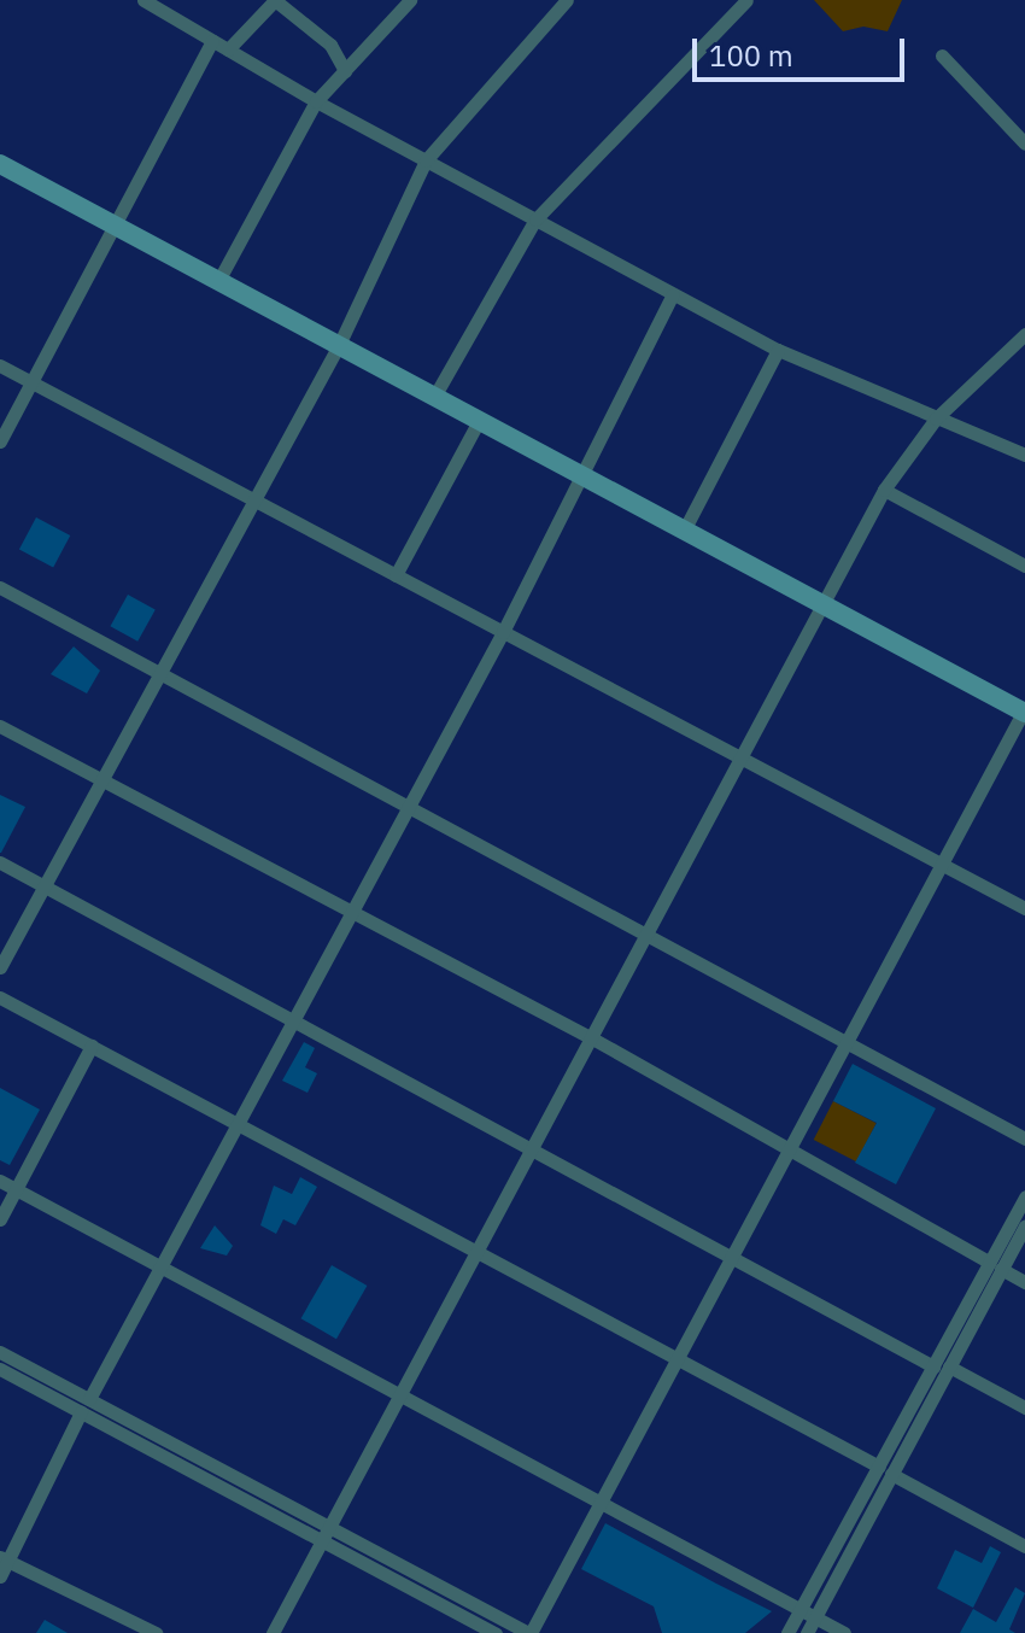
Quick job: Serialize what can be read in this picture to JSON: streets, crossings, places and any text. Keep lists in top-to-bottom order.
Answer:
{
  "scale_bar": "100 m"
}
